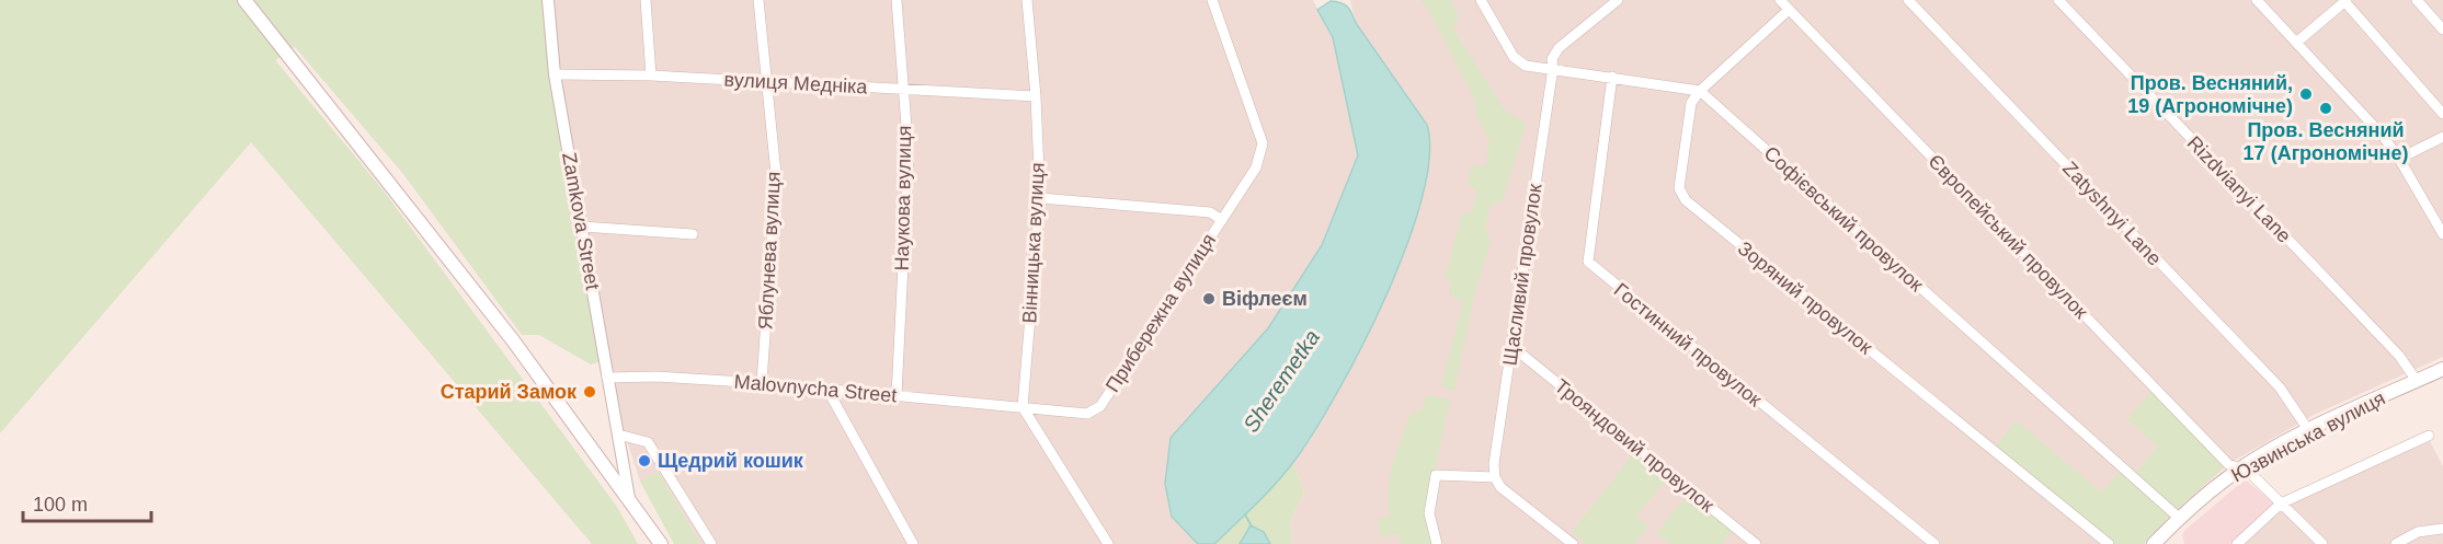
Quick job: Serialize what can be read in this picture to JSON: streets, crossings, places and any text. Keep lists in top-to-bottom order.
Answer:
{
  "streets": {
    "main road": ["Юзвинська вулиця"],
    "street": [
      "вулиця Медніка",
      "Rizdvianyi Lane",
      "Наукова вулиця",
      "Zatyshnyi Lane",
      "Софієвський провулок",
      "Zamkova Street",
      "Європейський провулок",
      "Вінницька вулиця",
      "Яблунева вулиця",
      "Щасливий провулок",
      "Зоряний провулок",
      "Прибережна вулиця",
      "Гостинний провулок",
      "Malovnycha Street",
      "Трояндовий провулок"
    ]
  },
  "crossings": [
    ["вулиця Медніка", "Наукова вулиця"],
    ["вулиця Медніка", "Zamkova Street"],
    ["вулиця Медніка", "Вінницька вулиця"],
    ["вулиця Медніка", "Яблунева вулиця"],
    ["Rizdvianyi Lane", "Юзвинська вулиця"],
    ["Наукова вулиця", "Malovnycha Street"],
    ["Zatyshnyi Lane", "Юзвинська вулиця"],
    ["Софієвський провулок", "Зоряний провулок"],
    ["Софієвський провулок", "Юзвинська вулиця"],
    ["Zamkova Street", "Malovnycha Street"],
    ["Європейський провулок", "Зоряний провулок"],
    ["Європейський провулок", "Юзвинська вулиця"],
    ["Вінницька вулиця", "Прибережна вулиця"],
    ["Вінницька вулиця", "Malovnycha Street"],
    ["Яблунева вулиця", "Malovnycha Street"],
    ["Щасливий провулок", "Трояндовий провулок"],
    ["Прибережна вулиця", "Malovnycha Street"]
  ],
  "water": ["Sheremetka"],
  "places": [
    "Пров. Весняний, 19 (Агрономічне)",
    "Пров. Весняний 17 (Агрономічне)",
    "Віфлеєм",
    "Старий Замок",
    "Щедрий кошик"
  ],
  "scale_bar": "100 m"
}
